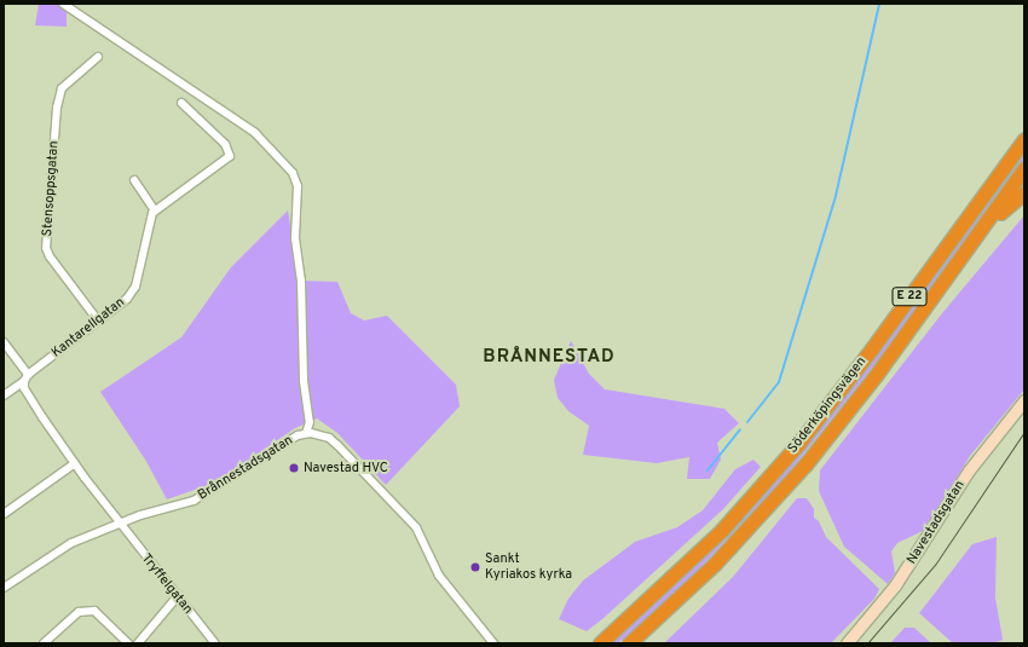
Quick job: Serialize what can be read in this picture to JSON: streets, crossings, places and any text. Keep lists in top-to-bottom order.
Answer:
{
  "streets": {
    "highway": ["E 22", "Söderköpingsvägen"],
    "street": [
      "Stensoppsgatan",
      "Kantarellgatan",
      "Brånnestadsgatan",
      "Navestadsgatan",
      "Tryffelgatan"
    ]
  },
  "crossings": [
    ["Stensoppsgatan", "Kantarellgatan"],
    ["Brånnestadsgatan", "Tryffelgatan"]
  ],
  "districts": ["BRÅNNESTAD"],
  "places": ["Navestad HVC", "Sankt Kyriakos kyrka"]
}
